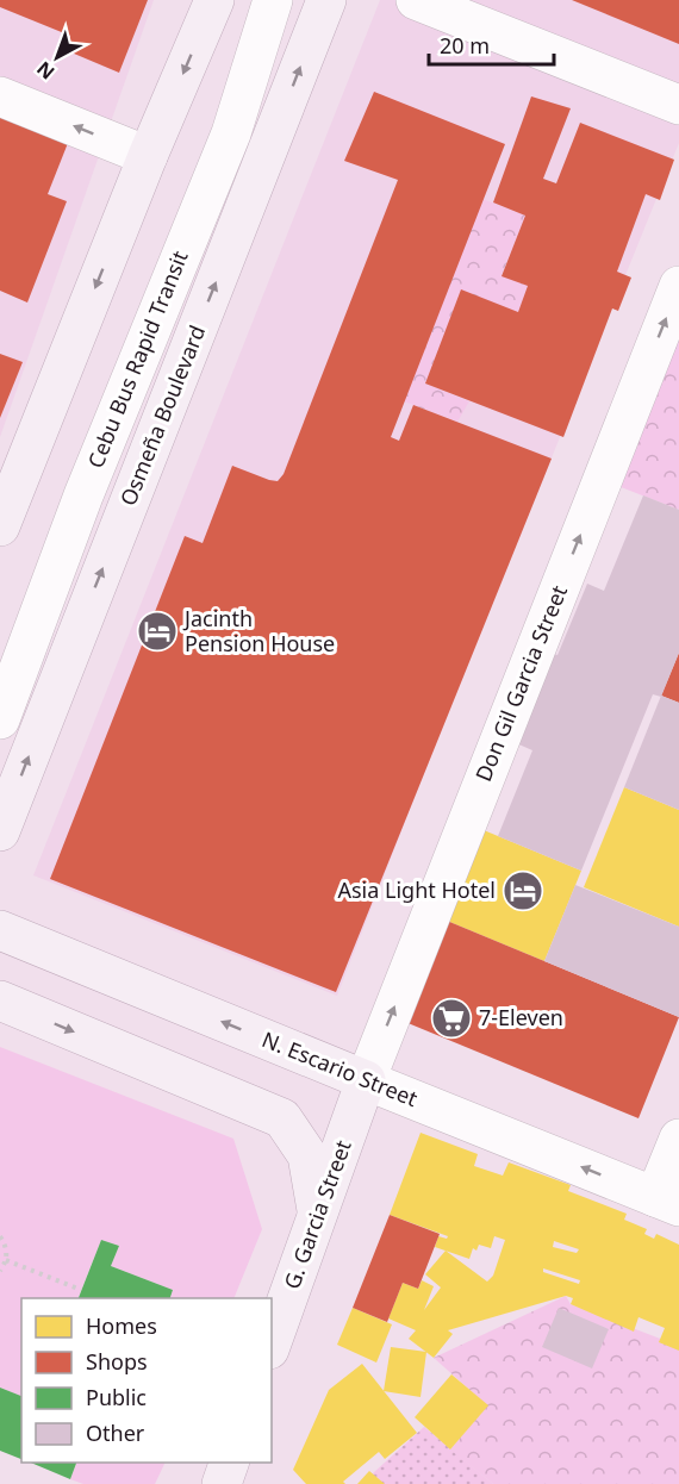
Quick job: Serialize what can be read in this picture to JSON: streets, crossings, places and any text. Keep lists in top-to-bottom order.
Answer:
{
  "streets": {
    "main road": ["Osmeña Boulevard", "N. Escario Street", "G. Garcia Street"],
    "street": ["Cebu Bus Rapid Transit", "Don Gil Garcia Street"]
  },
  "crossings": [
    ["Don Gil Garcia Street", "N. Escario Street"],
    ["Don Gil Garcia Street", "G. Garcia Street"],
    ["N. Escario Street", "G. Garcia Street"]
  ],
  "one_way": ["Don Gil Garcia Street"],
  "places": {
    "hotel": ["Jacinth Pension House", "Asia Light Hotel"],
    "supermarket": ["7-Eleven"]
  },
  "legend": [
    "Homes",
    "Shops",
    "Public",
    "Other"
  ],
  "scale_bar": "20 m",
  "north": "bottom left"
}
